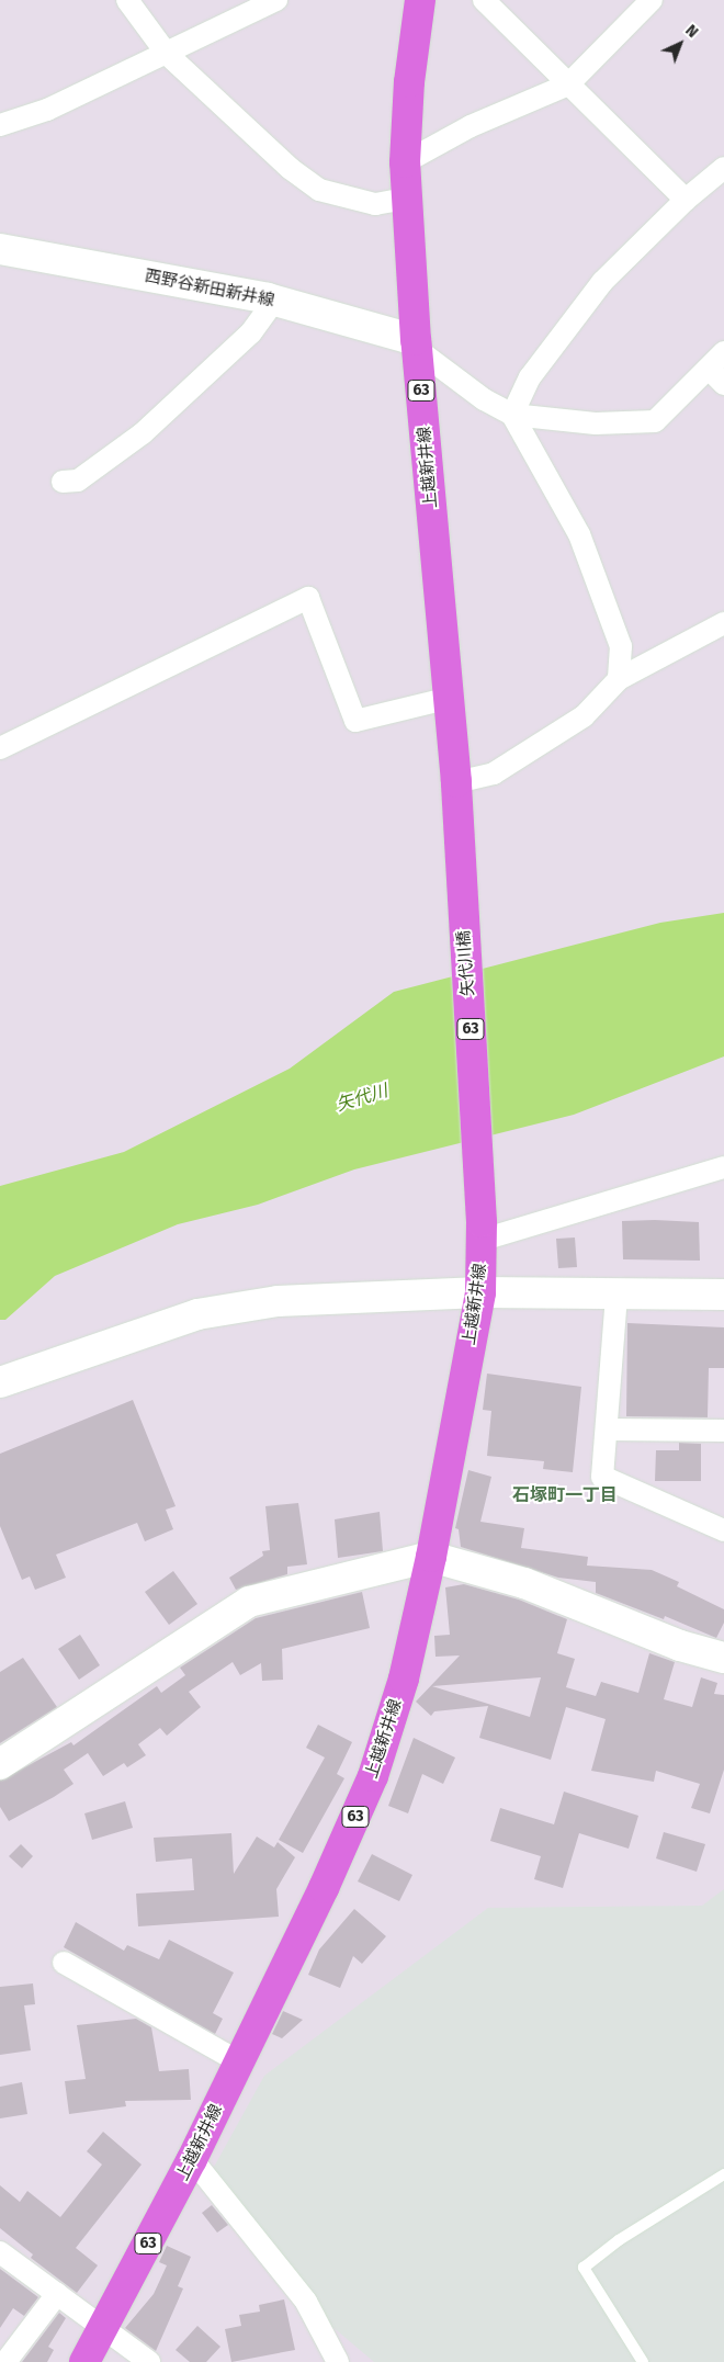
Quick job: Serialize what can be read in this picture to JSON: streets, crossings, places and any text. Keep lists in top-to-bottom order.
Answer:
{
  "streets": {
    "main road": ["63", "上越新井線", "矢代川橋"],
    "street": ["西野谷新田新井線"]
  },
  "crossings": [
    ["西野谷新田新井線", "上越新井線"],
    ["上越新井線", "矢代川橋"]
  ],
  "districts": ["石塚町一丁目"],
  "water": ["矢代川"],
  "north": "top right"
}
